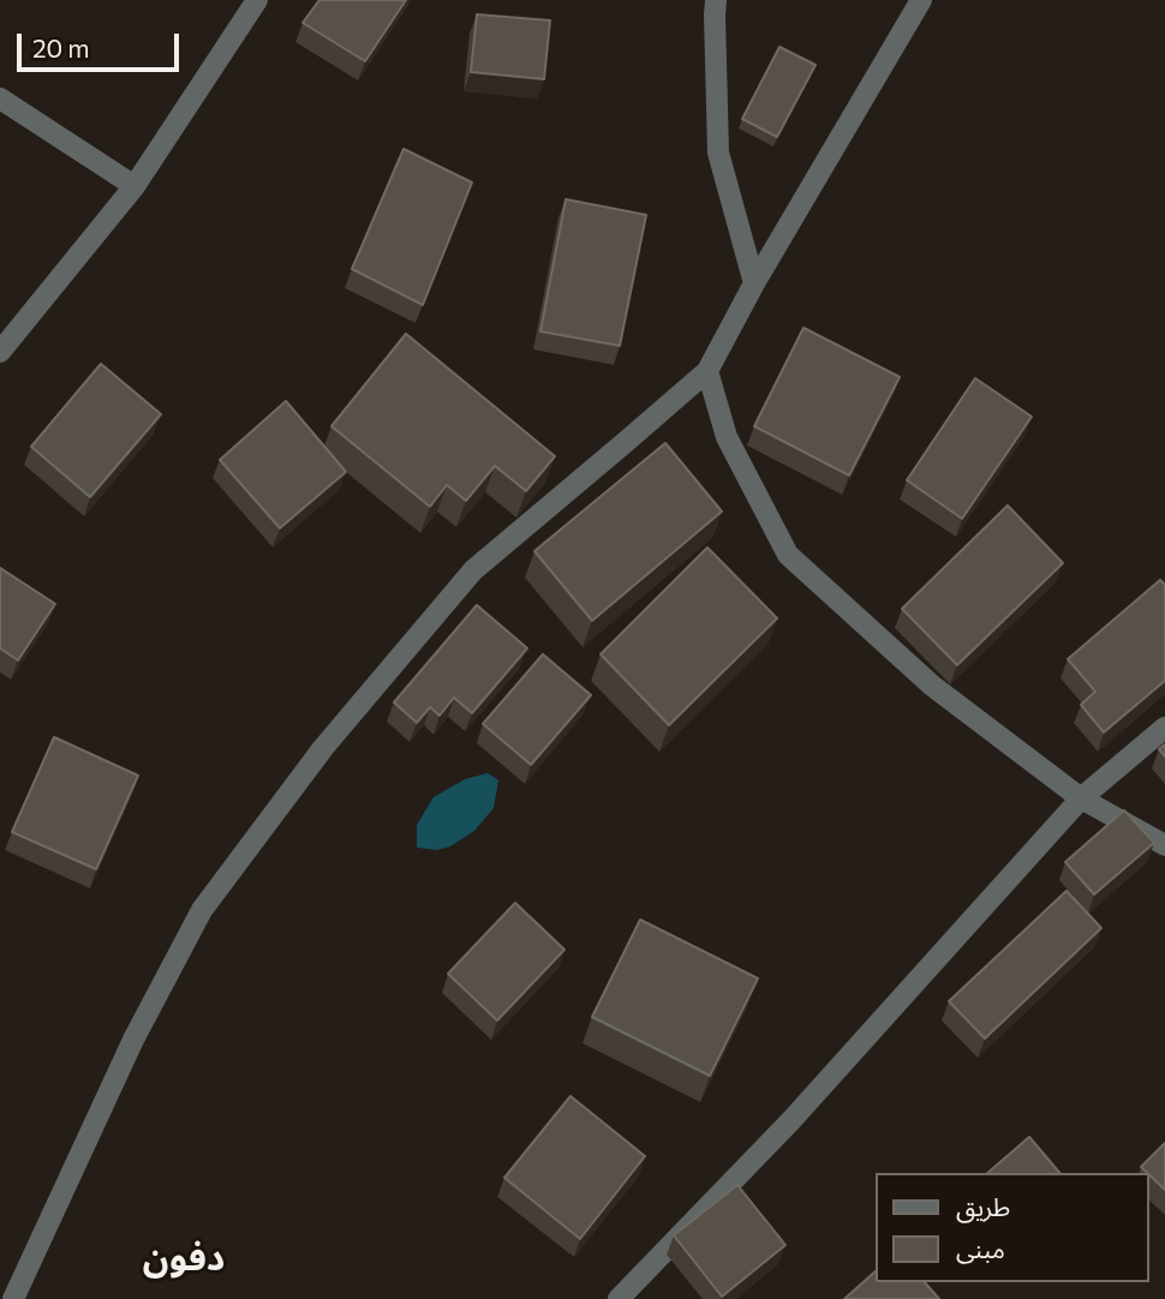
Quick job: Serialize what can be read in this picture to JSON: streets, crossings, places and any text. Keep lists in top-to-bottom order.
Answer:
{
  "districts": ["دفون"],
  "legend": ["طريق", "مبنى"],
  "scale_bar": "20 m"
}
